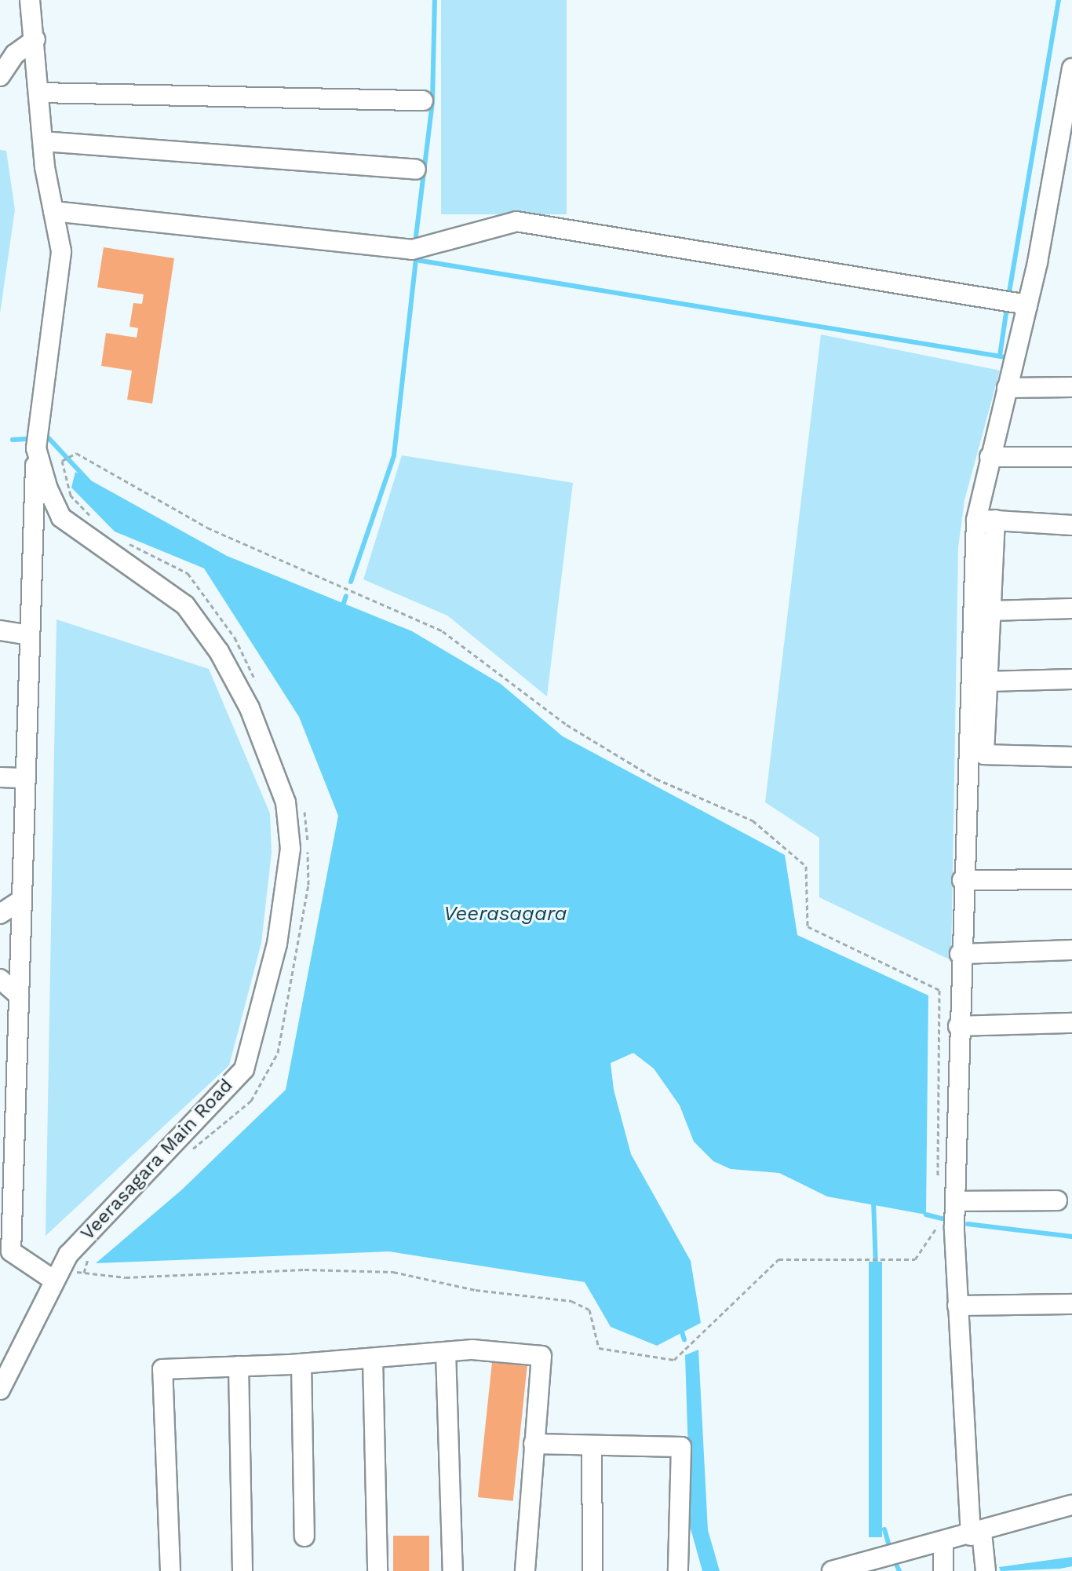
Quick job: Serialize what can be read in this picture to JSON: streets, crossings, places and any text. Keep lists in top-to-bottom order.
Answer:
{
  "streets": {
    "street": ["Veerasagara Main Road"]
  },
  "water": ["Veerasagara"]
}
